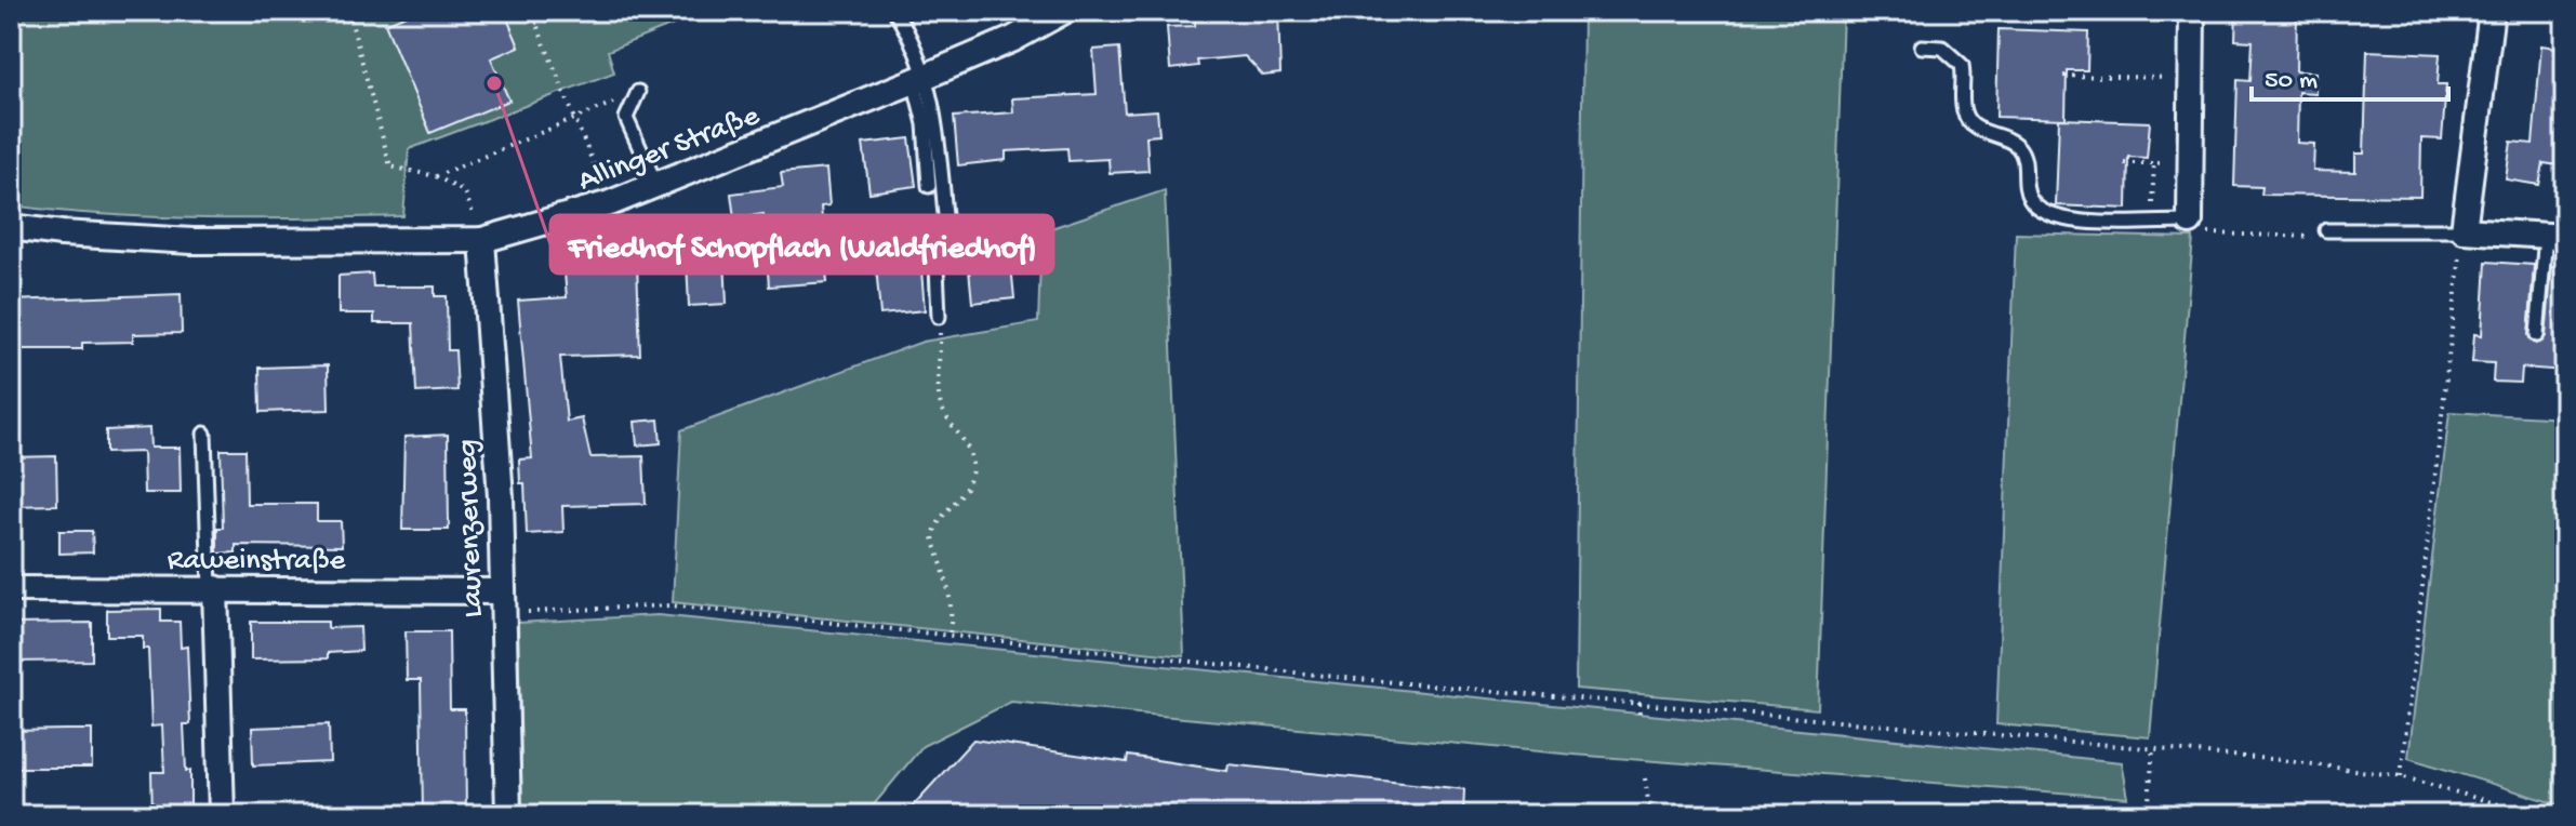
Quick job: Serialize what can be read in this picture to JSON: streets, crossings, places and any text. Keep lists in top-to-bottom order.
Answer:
{
  "streets": {
    "street": ["Allinger Straße", "Laurenzerweg", "Raweinstraße"]
  },
  "crossings": [
    ["Allinger Straße", "Laurenzerweg"],
    ["Laurenzerweg", "Raweinstraße"]
  ],
  "places": ["Friedhof Schopflach (Waldfriedhof)"],
  "scale_bar": "50 m"
}
